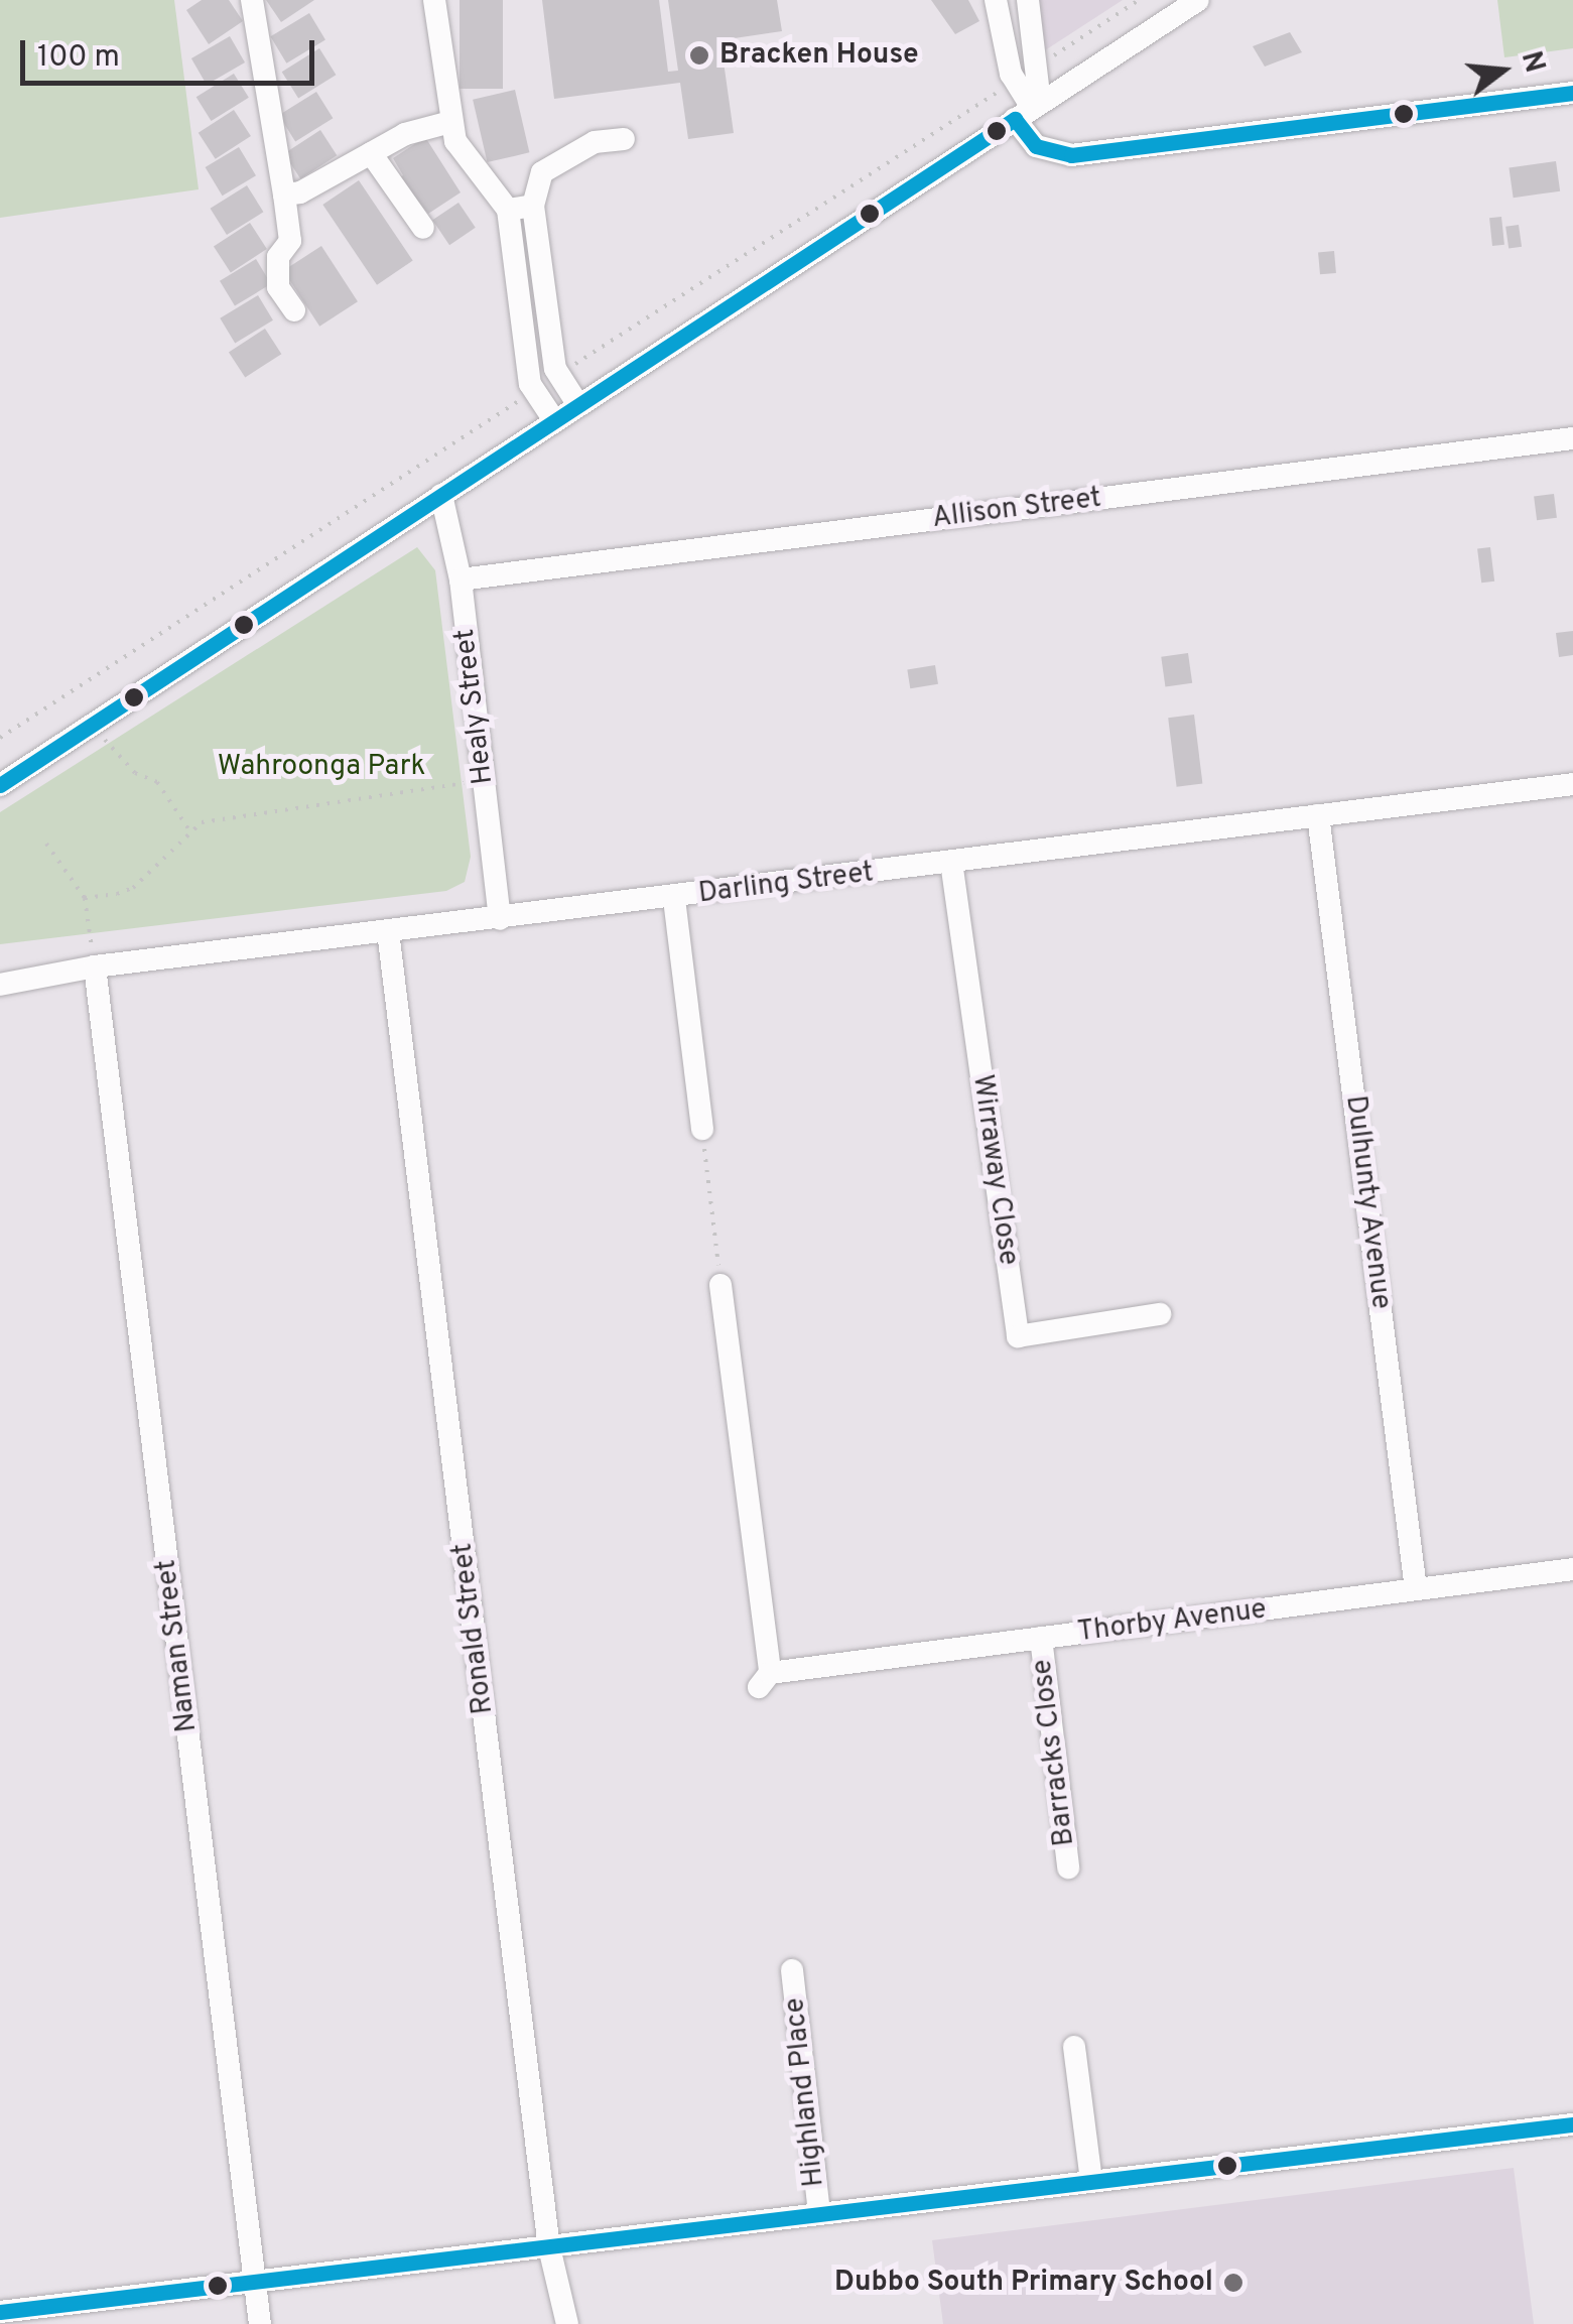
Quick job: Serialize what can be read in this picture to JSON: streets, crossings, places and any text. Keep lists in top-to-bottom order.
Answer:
{
  "streets": {
    "street": [
      "Allison Street",
      "Healy Street",
      "Darling Street",
      "Wirraway Close",
      "Dulhunty Avenue",
      "Thorby Avenue",
      "Ronald Street",
      "Naman Street",
      "Barracks Close",
      "Highland Place"
    ]
  },
  "crossings": [
    ["Allison Street", "Healy Street"],
    ["Healy Street", "Darling Street"],
    ["Darling Street", "Wirraway Close"],
    ["Darling Street", "Dulhunty Avenue"],
    ["Darling Street", "Ronald Street"],
    ["Darling Street", "Naman Street"],
    ["Dulhunty Avenue", "Thorby Avenue"],
    ["Thorby Avenue", "Barracks Close"]
  ],
  "parks": ["Wahroonga Park"],
  "places": ["Bracken House", "Dubbo South Primary School"],
  "scale_bar": "100 m",
  "north": "right"
}
